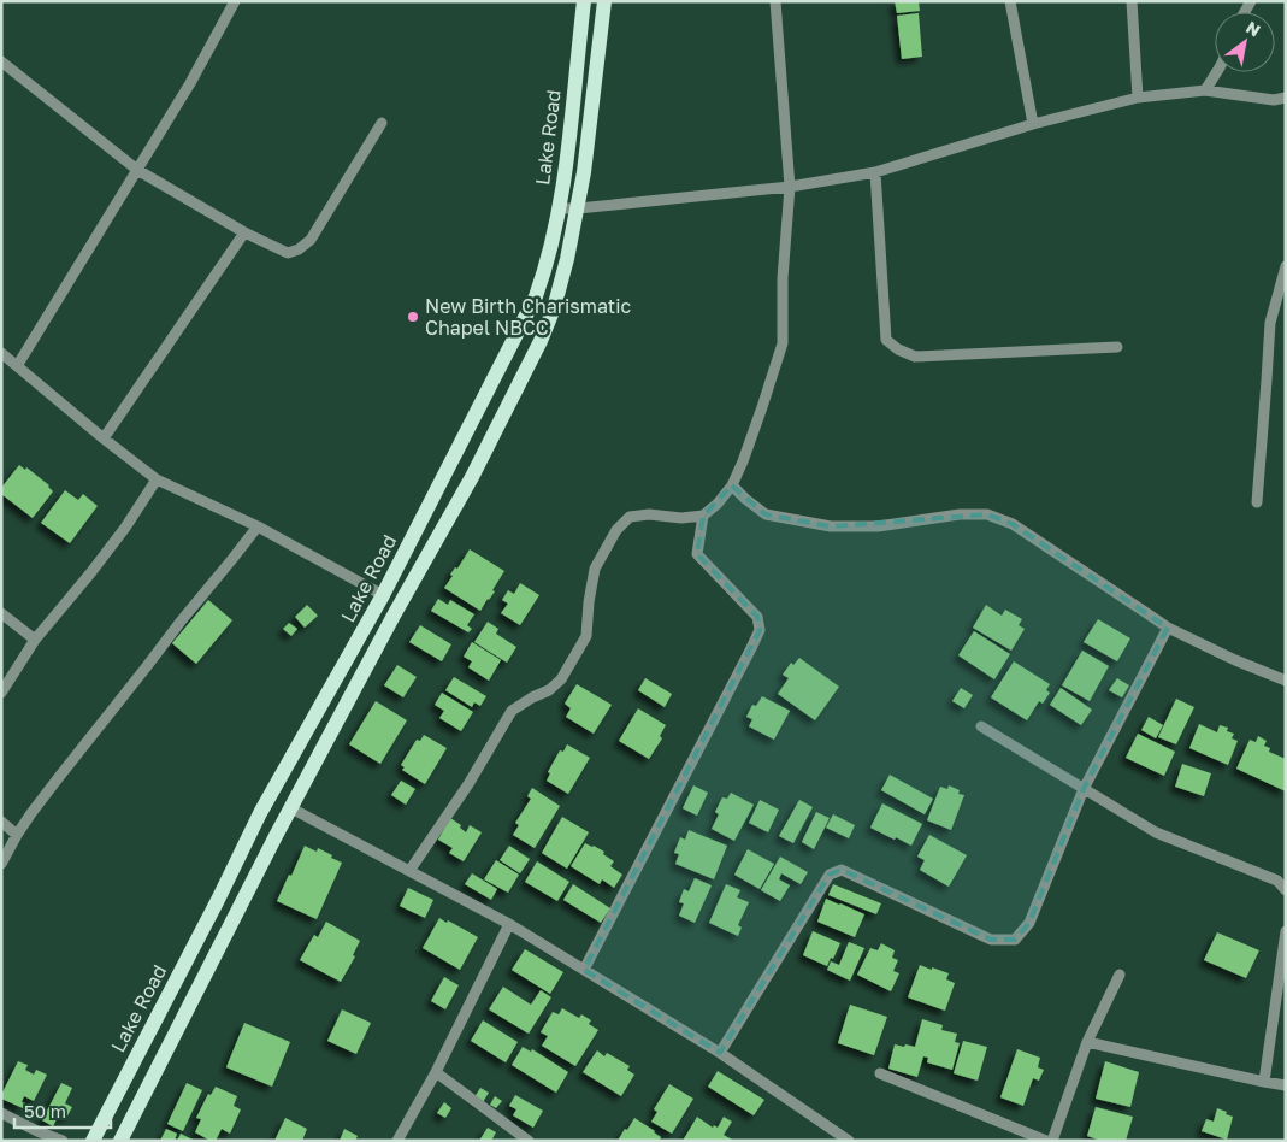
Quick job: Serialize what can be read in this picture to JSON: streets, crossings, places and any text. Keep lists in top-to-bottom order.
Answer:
{
  "streets": {
    "main road": ["Lake Road"]
  },
  "places": ["New Birth Charismatic Chapel NBCC"],
  "scale_bar": "50 m",
  "north": "top right"
}
